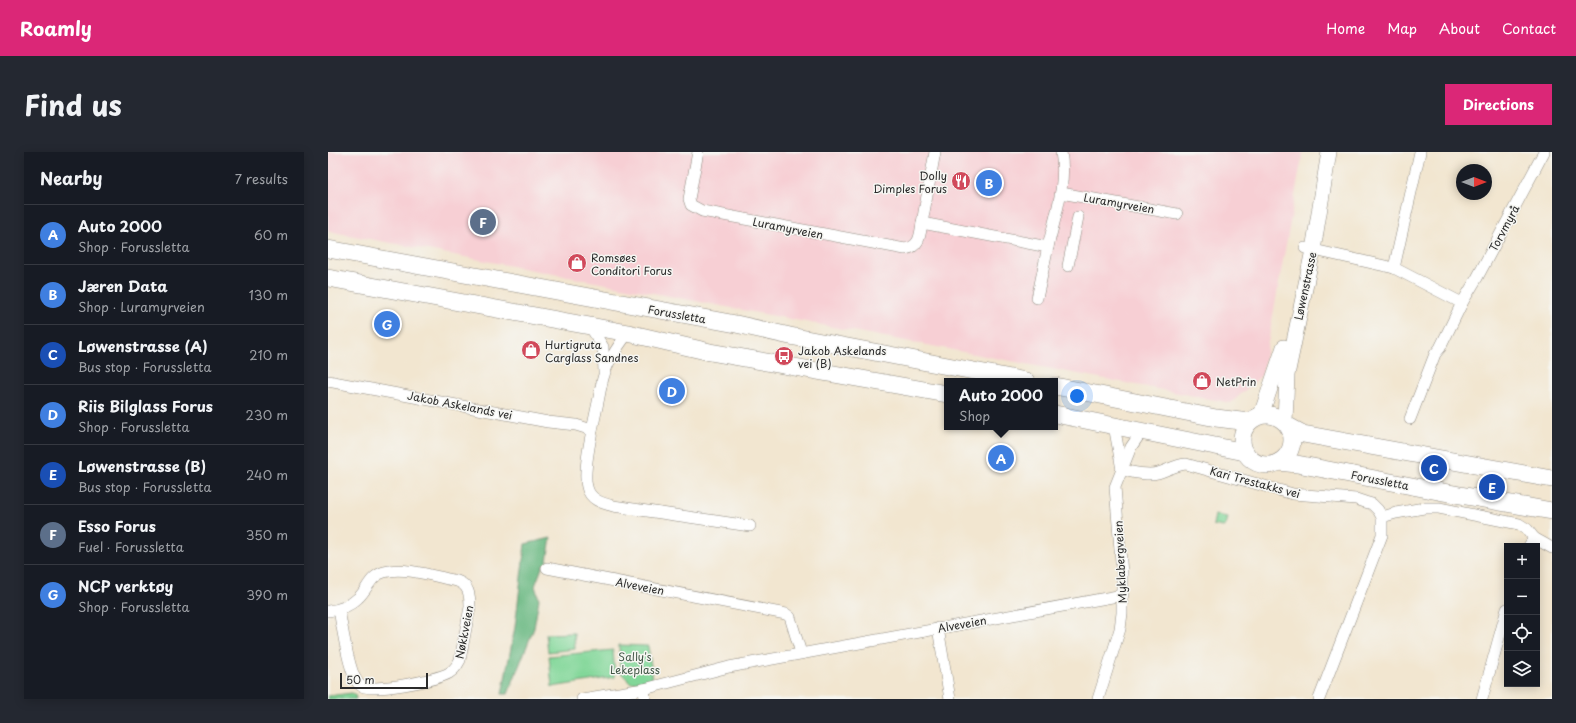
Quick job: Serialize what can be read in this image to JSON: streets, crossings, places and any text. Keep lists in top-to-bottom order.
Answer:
{
  "streets": {
    "main road": ["Løwenstrasse", "Forussletta"],
    "street": [
      "Luramyrveien",
      "Torvmyrå",
      "Jakob Askelands vei",
      "Kari Trestakks vei",
      "Myklabergveien",
      "Alveveien",
      "Nøkkveien"
    ]
  },
  "crossings": [
    ["Løwenstrasse", "Forussletta"],
    ["Kari Trestakks vei", "Myklabergveien"],
    ["Myklabergveien", "Alveveien"]
  ],
  "parks": ["Sally's Lekeplass"],
  "places": {
    "restaurant": ["Dolly Dimples Forus"],
    "shop": ["Romsøes Conditori Forus", "Hurtigruta Carglass Sandnes", "NetPrin"],
    "bus stop": ["Jakob Askelands vei (B)"]
  },
  "scale_bar": "50 m",
  "north": "right",
  "page": {
    "header": "Roamly",
    "nav": [
      "Home",
      "Map",
      "About",
      "Contact"
    ],
    "title": "Find us",
    "buttons": "Directions",
    "heading": ["Nearby", "7 results"],
    "pins": [
      "B",
      "F",
      "G",
      "D",
      "A",
      "C",
      "E"
    ],
    "list": [
      {
        "mark": "A",
        "name": "Auto 2000",
        "note": "Shop · Forussletta",
        "value": "60 m"
      },
      {
        "mark": "B",
        "name": "Jæren Data",
        "note": "Shop · Luramyrveien",
        "value": "130 m"
      },
      {
        "mark": "C",
        "name": "Løwenstrasse (A)",
        "note": "Bus stop · Forussletta",
        "value": "210 m"
      },
      {
        "mark": "D",
        "name": "Riis Bilglass Forus",
        "note": "Shop · Forussletta",
        "value": "230 m"
      },
      {
        "mark": "E",
        "name": "Løwenstrasse (B)",
        "note": "Bus stop · Forussletta",
        "value": "240 m"
      },
      {
        "mark": "F",
        "name": "Esso Forus",
        "note": "Fuel · Forussletta",
        "value": "350 m"
      },
      {
        "mark": "G",
        "name": "NCP verktøy",
        "note": "Shop · Forussletta",
        "value": "390 m"
      }
    ],
    "popup": ["Auto 2000", "Shop"],
    "map_buttons": ["+", "−"],
    "scale": "50 m"
  }
}
